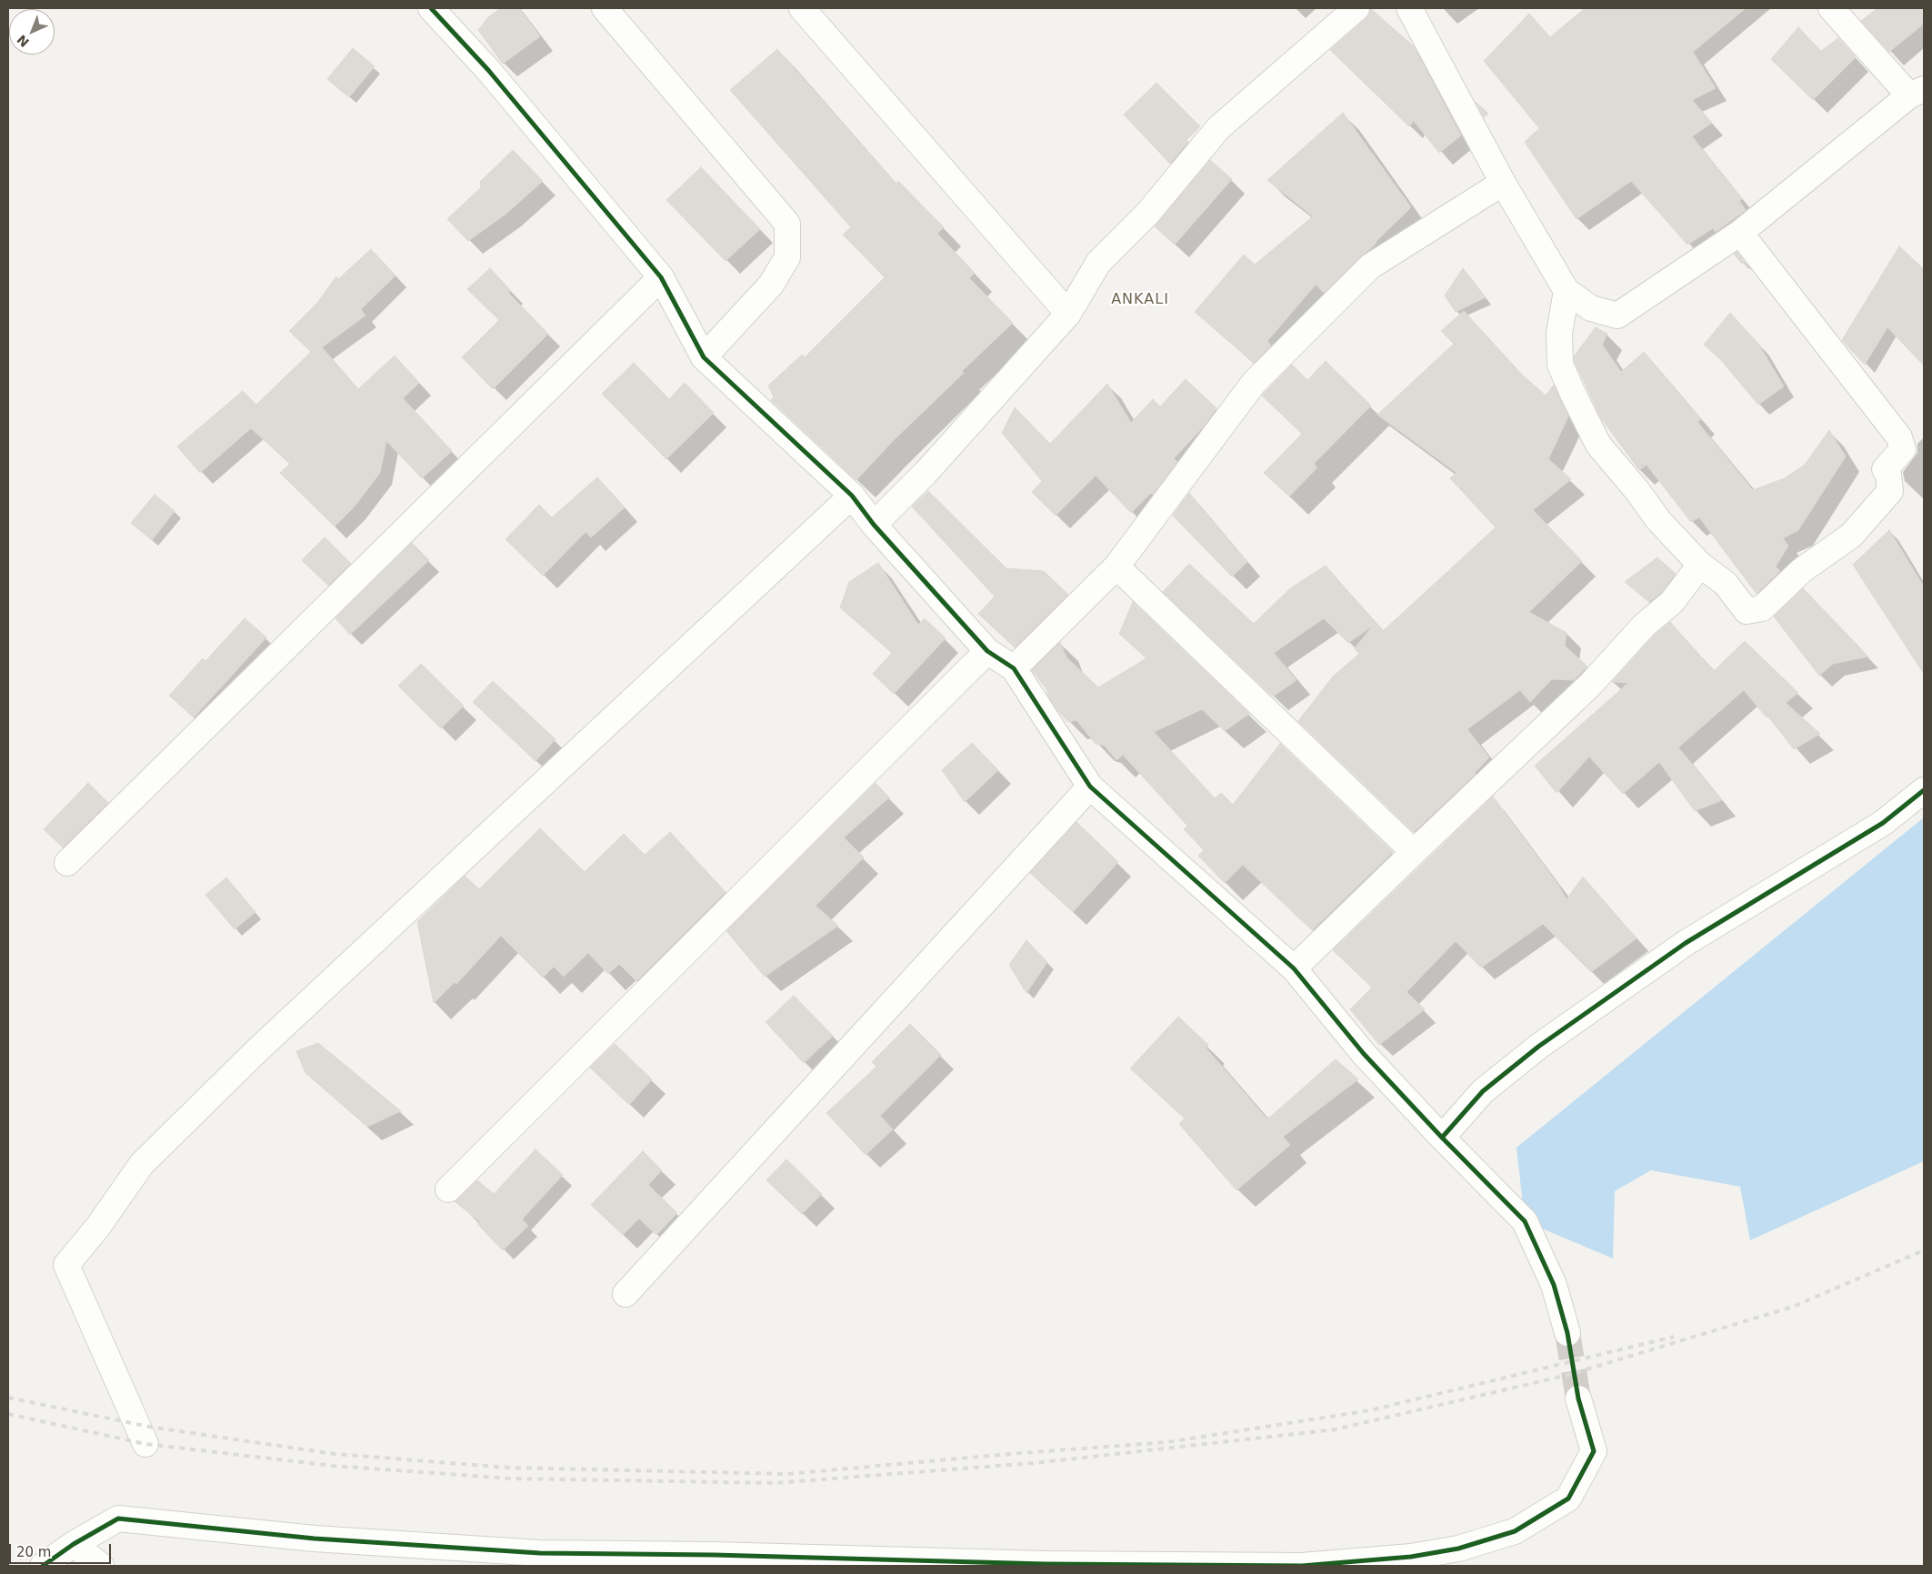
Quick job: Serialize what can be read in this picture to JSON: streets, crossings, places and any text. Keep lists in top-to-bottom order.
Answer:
{
  "districts": ["ANKALI"],
  "scale_bar": "20 m",
  "north": "bottom left"
}
